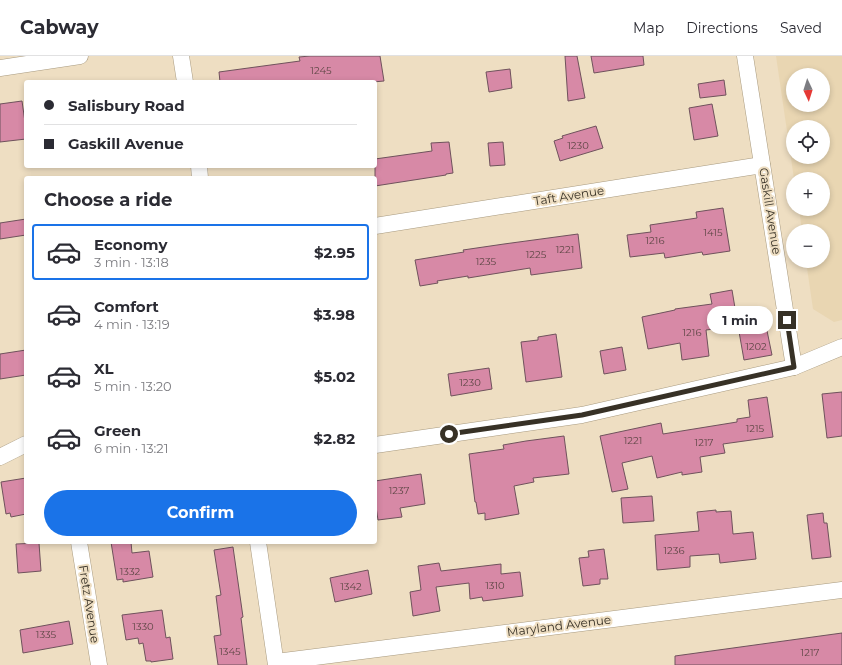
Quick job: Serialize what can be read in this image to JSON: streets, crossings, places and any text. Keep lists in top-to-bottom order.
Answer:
{
  "streets": {
    "street": [
      "Taft Avenue",
      "Gaskill Avenue",
      "Fretz Avenue",
      "Maryland Avenue"
    ]
  },
  "crossings": [
    ["Taft Avenue", "Gaskill Avenue"]
  ],
  "house_numbers": [
    "1245",
    "1230",
    "1415",
    "1216",
    "1221",
    "1225",
    "1235",
    "1216",
    "1202",
    "1230",
    "1215",
    "1221",
    "1217",
    "1237",
    "1236",
    "1332",
    "1310",
    "1342",
    "1330",
    "1335",
    "1345",
    "1217"
  ],
  "north": "bottom",
  "page": {
    "header": "Cabway",
    "nav": ["Map", "Directions", "Saved"],
    "map_buttons": ["+", "−"],
    "banner": ["Salisbury Road", "Gaskill Avenue"],
    "heading": "Choose a ride",
    "list": [
      {
        "name": "Economy",
        "note": "3 min · 13:18",
        "value": "$2.95"
      },
      {
        "name": "Comfort",
        "note": "4 min · 13:19",
        "value": "$3.98"
      },
      {
        "name": "XL",
        "note": "5 min · 13:20",
        "value": "$5.02"
      },
      {
        "name": "Green",
        "note": "6 min · 13:21",
        "value": "$2.82"
      }
    ],
    "bubble": "1 min",
    "buttons": "Confirm"
  }
}
